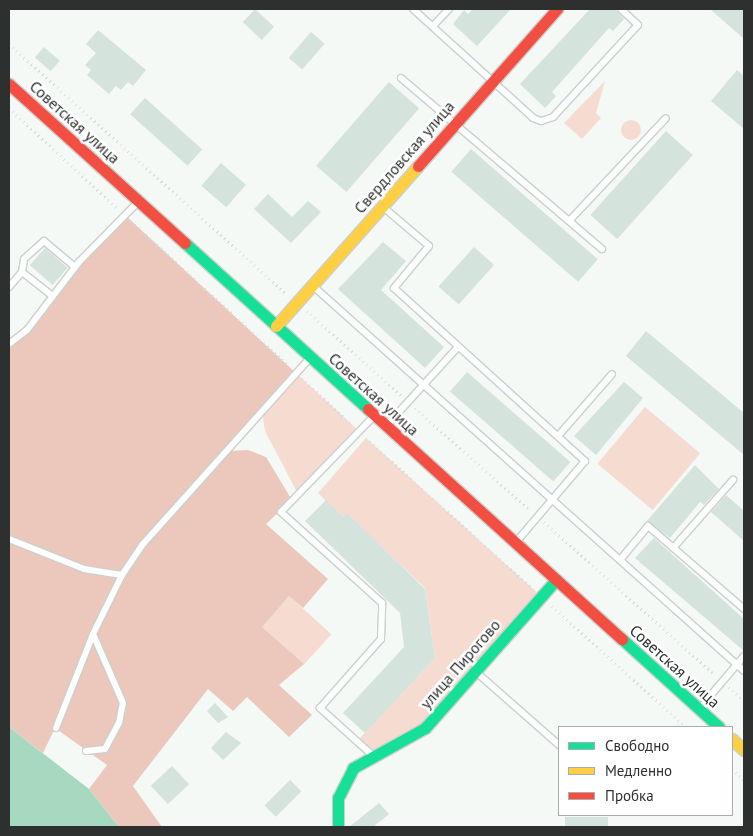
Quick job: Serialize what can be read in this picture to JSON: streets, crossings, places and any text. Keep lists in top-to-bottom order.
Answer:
{
  "streets": {
    "main road": ["Советская улица", "Свердловская улица", "улица Пирогово"]
  },
  "crossings": [
    ["Советская улица", "Свердловская улица"],
    ["Советская улица", "улица Пирогово"]
  ],
  "legend": ["Свободно", "Медленно", "Пробка"]
}
